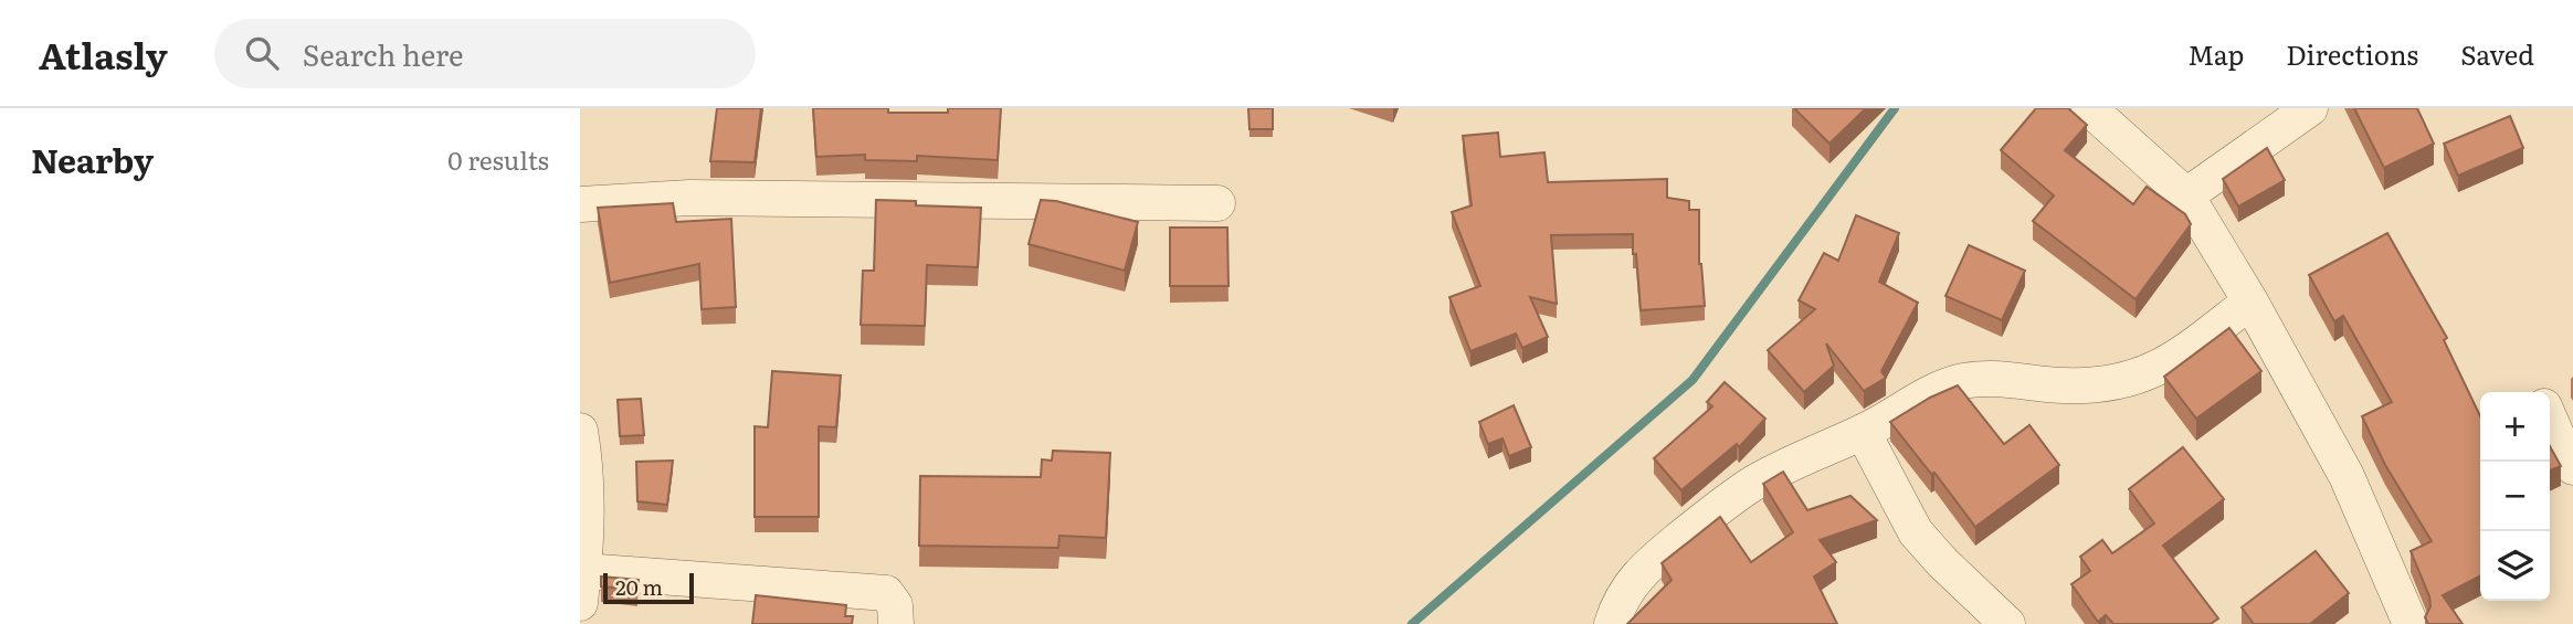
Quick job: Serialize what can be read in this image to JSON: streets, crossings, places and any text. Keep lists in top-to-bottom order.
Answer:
{
  "scale_bar": "20 m",
  "page": {
    "header": "Atlasly",
    "search": "Search here",
    "nav": ["Map", "Directions", "Saved"],
    "heading": ["Nearby", "0 results"],
    "map_buttons": ["+", "−"],
    "scale": "20 m"
  }
}
